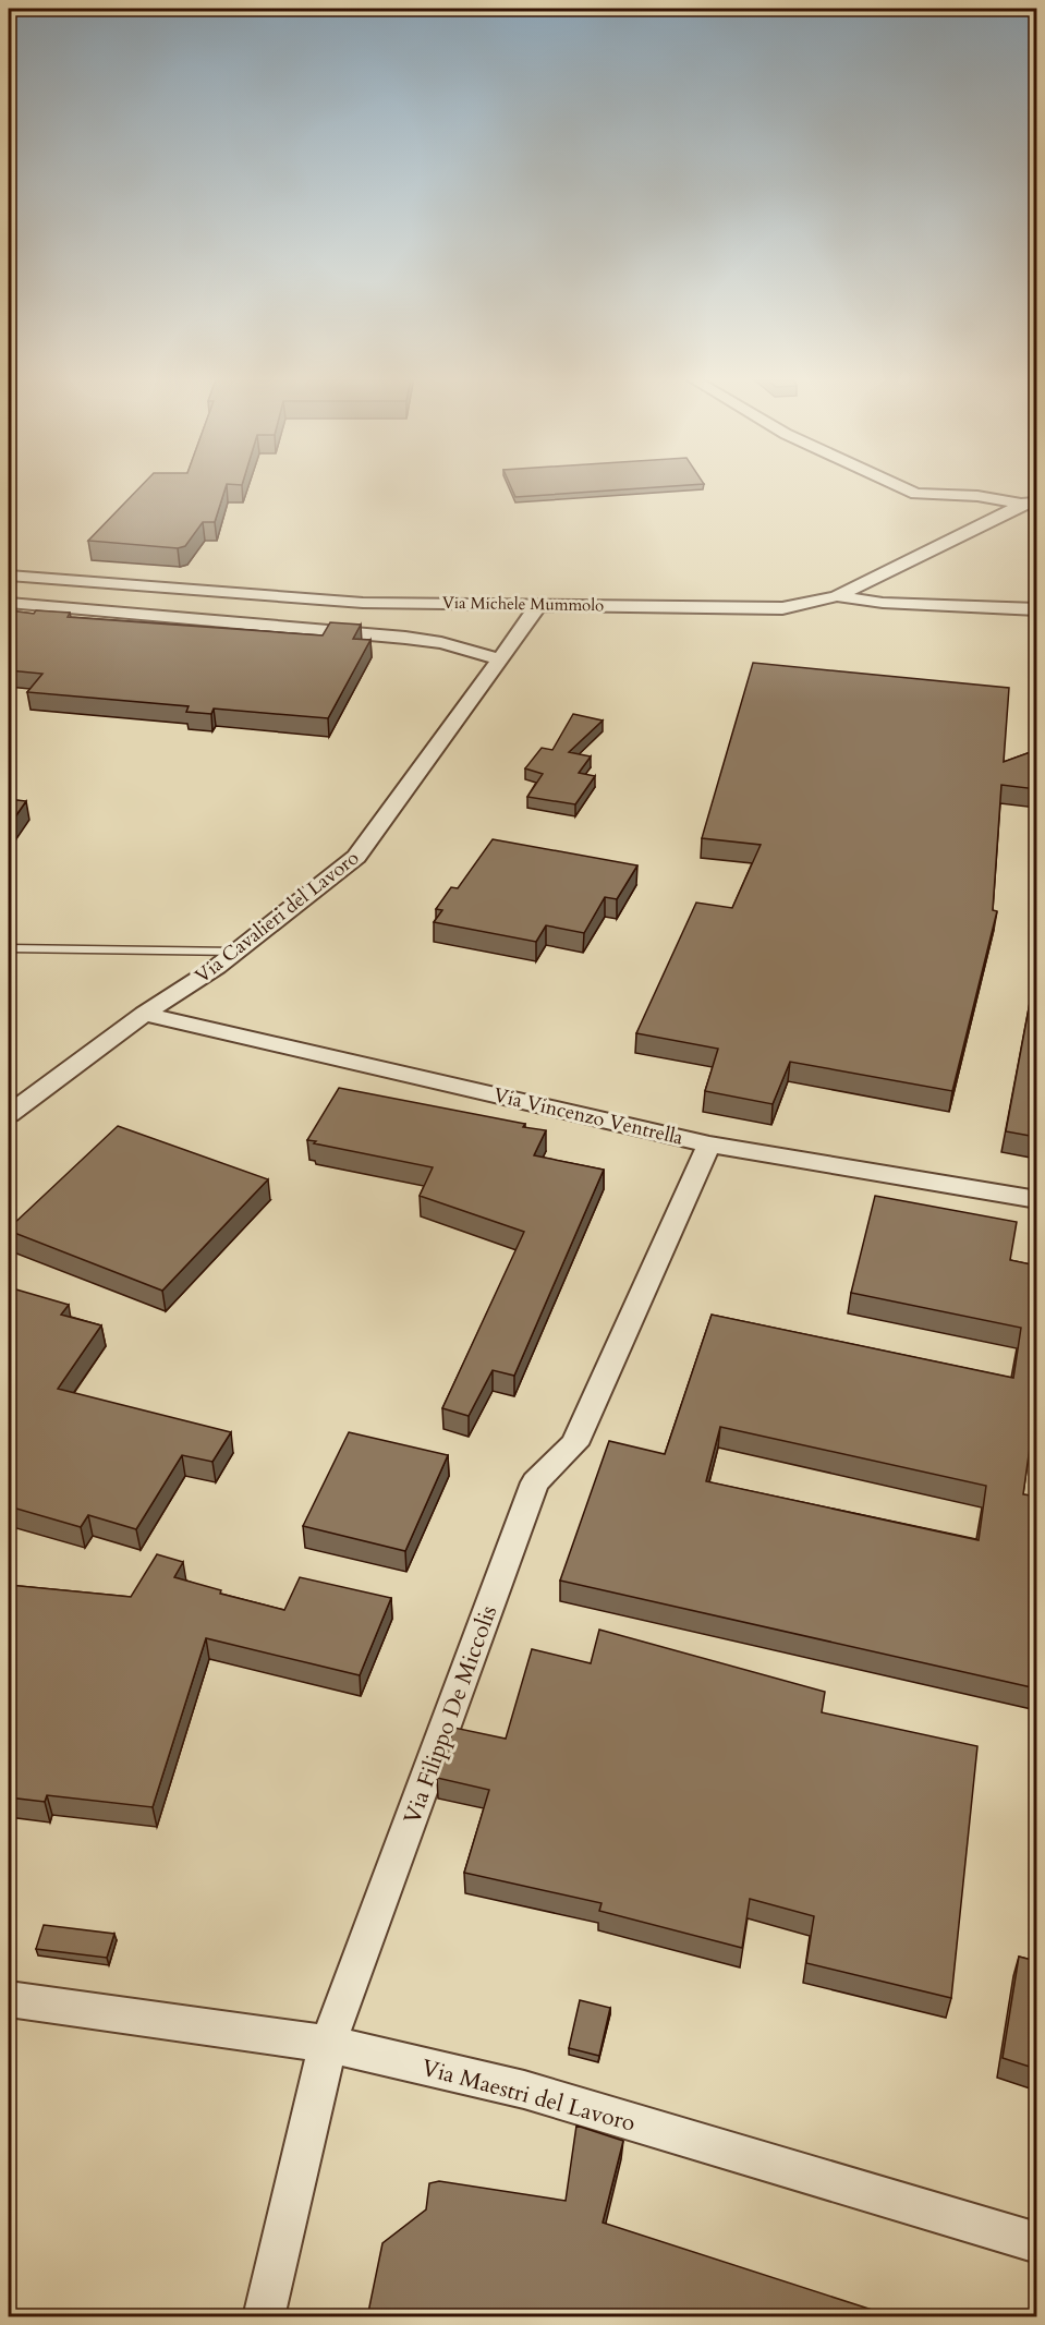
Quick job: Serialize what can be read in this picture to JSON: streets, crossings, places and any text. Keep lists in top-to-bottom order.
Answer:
{
  "streets": {
    "street": [
      "Via Michele Mummolo",
      "Via Cavalieri del Lavoro",
      "Via Vincenzo Ventrella",
      "Via Filippo De Miccolis",
      "Via Maestri del Lavoro"
    ]
  },
  "crossings": [
    ["Via Michele Mummolo", "Via Cavalieri del Lavoro"],
    ["Via Cavalieri del Lavoro", "Via Vincenzo Ventrella"],
    ["Via Vincenzo Ventrella", "Via Filippo De Miccolis"],
    ["Via Filippo De Miccolis", "Via Maestri del Lavoro"]
  ]
}
